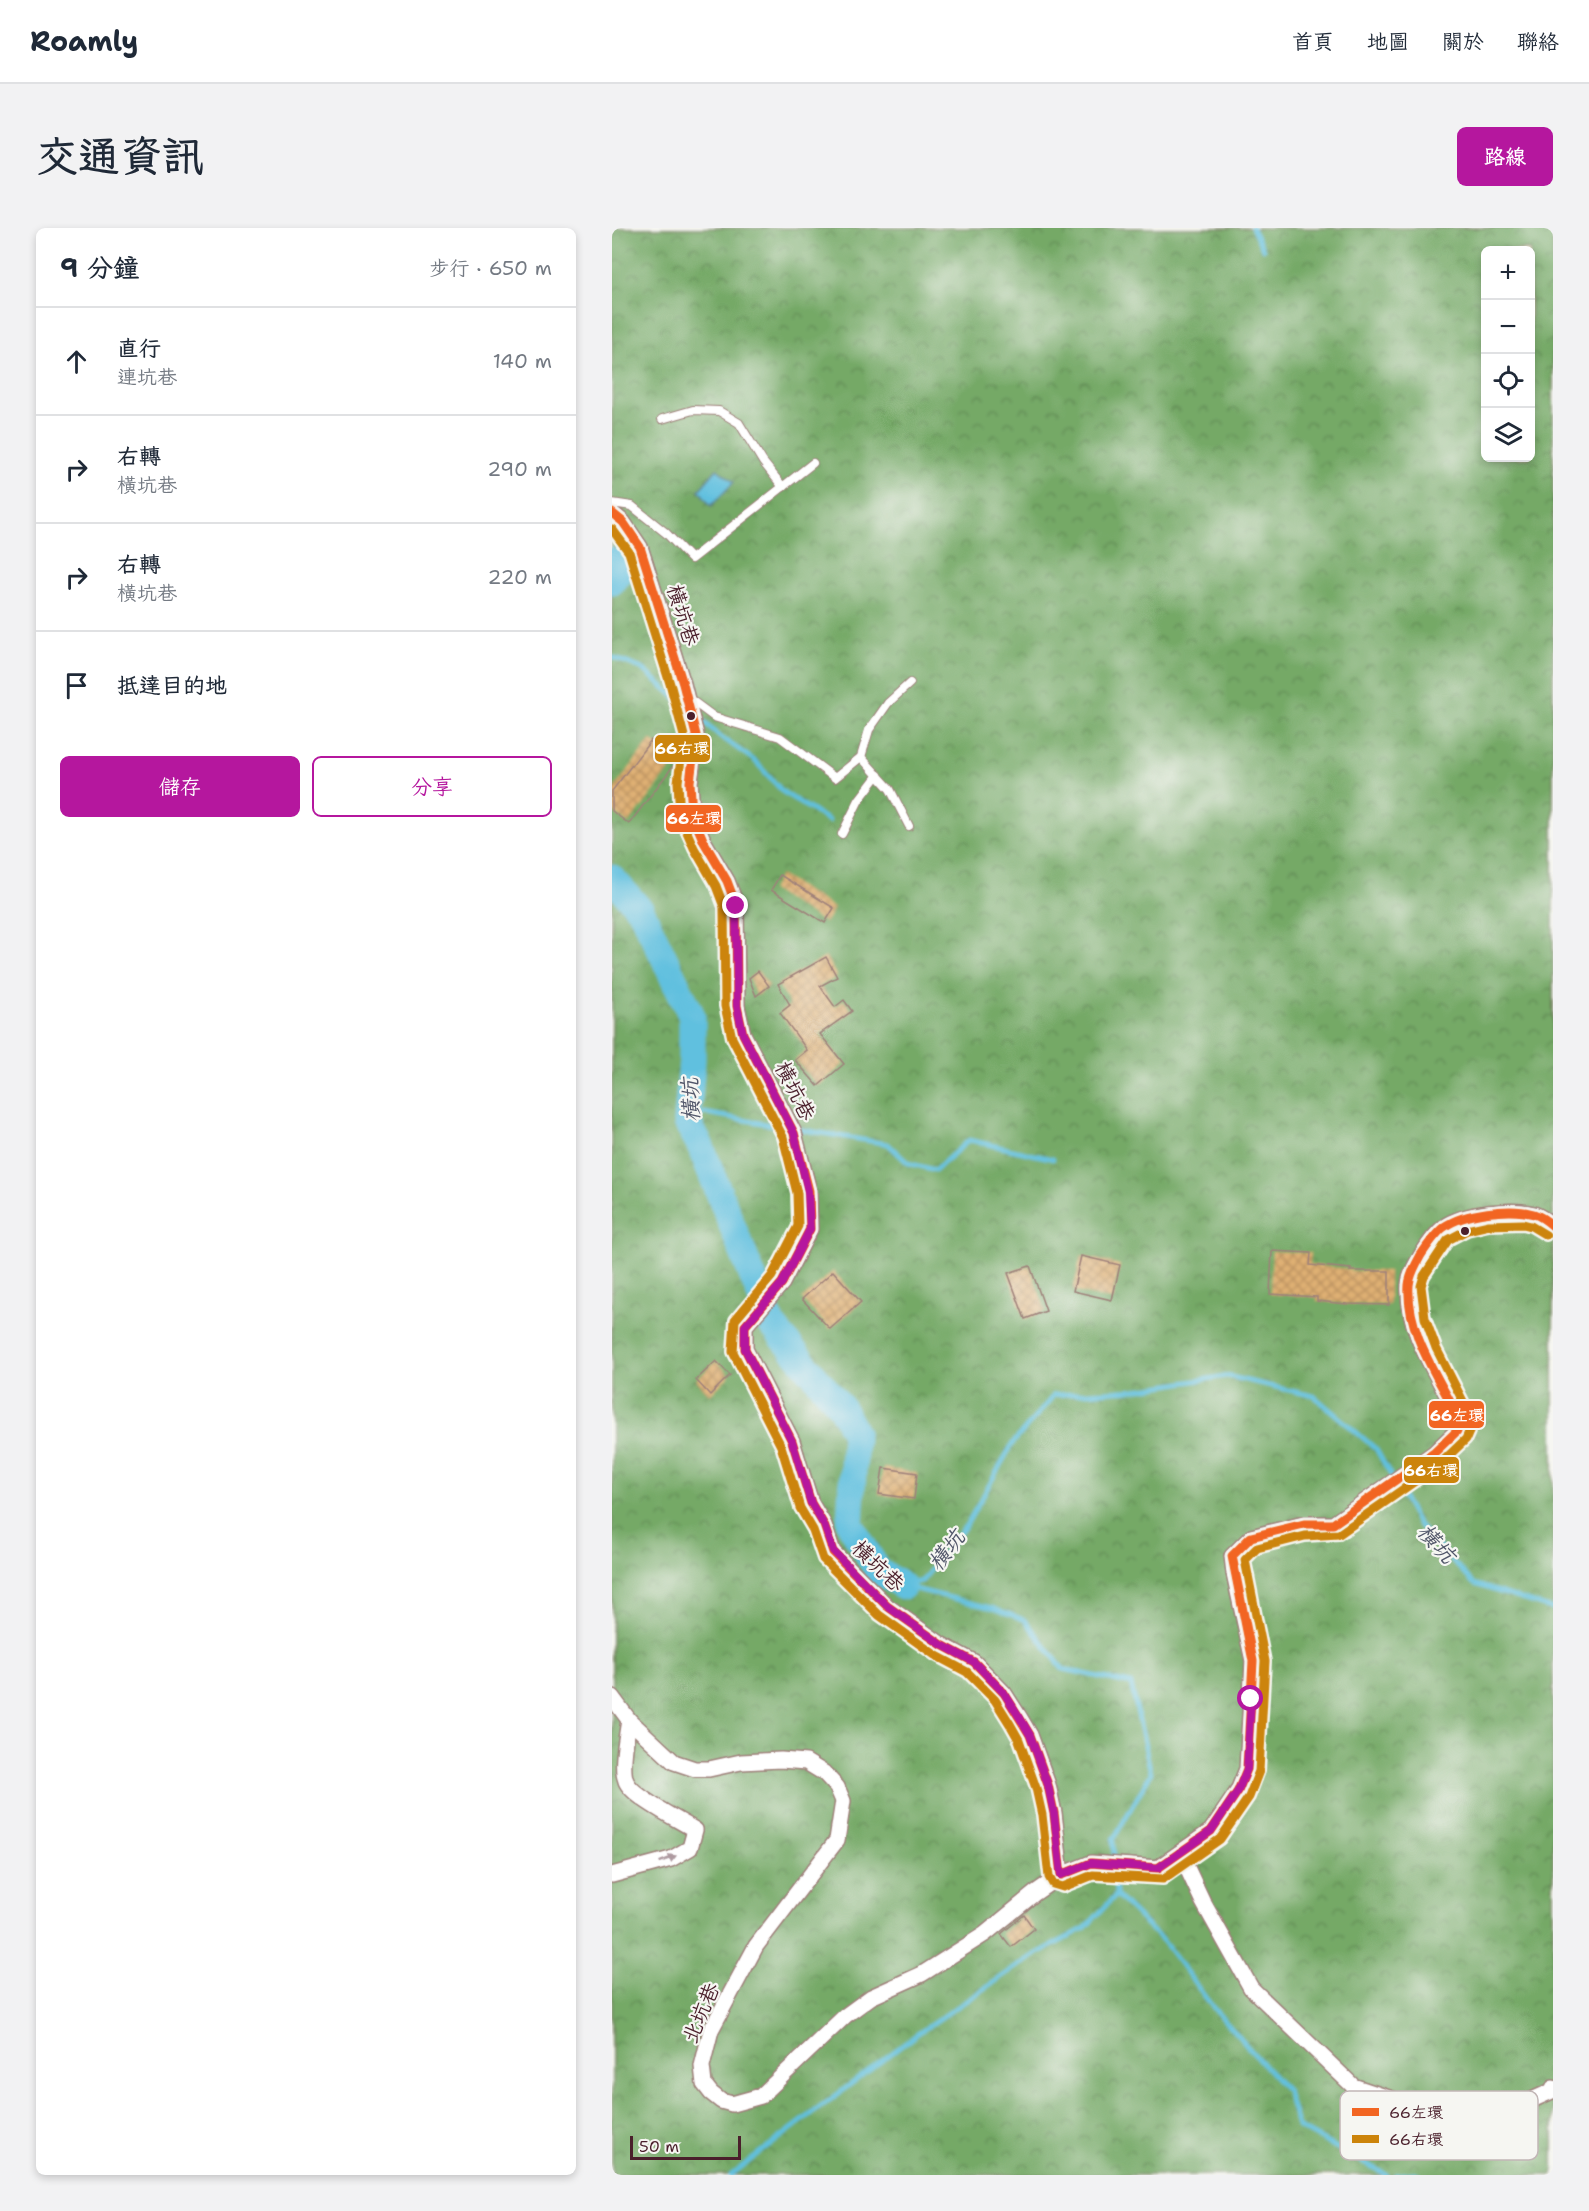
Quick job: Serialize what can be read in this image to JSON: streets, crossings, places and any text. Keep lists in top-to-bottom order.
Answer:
{
  "streets": {
    "street": ["橫坑巷", "北坑巷"]
  },
  "crossings": [
    ["橫坑巷", "北坑巷"]
  ],
  "water": ["橫坑"],
  "lines": ["transit line 66左環", "transit line 66右環"],
  "legend": ["66左環", "66右環"],
  "scale_bar": "50 m",
  "page": {
    "header": "Roamly",
    "nav": [
      "首頁",
      "地圖",
      "關於",
      "聯絡"
    ],
    "buttons": [
      "路線",
      ["儲存", "分享"]
    ],
    "title": "交通資訊",
    "heading": ["9 分鐘", "步行 · 650 m"],
    "map_buttons": ["+", "−"],
    "list": [
      ["直行", "連坑巷", "140 m"],
      ["右轉", "橫坑巷", "290 m"],
      ["右轉", "橫坑巷", "220 m"],
      "抵達目的地"
    ],
    "scale": "50 m"
  }
}
